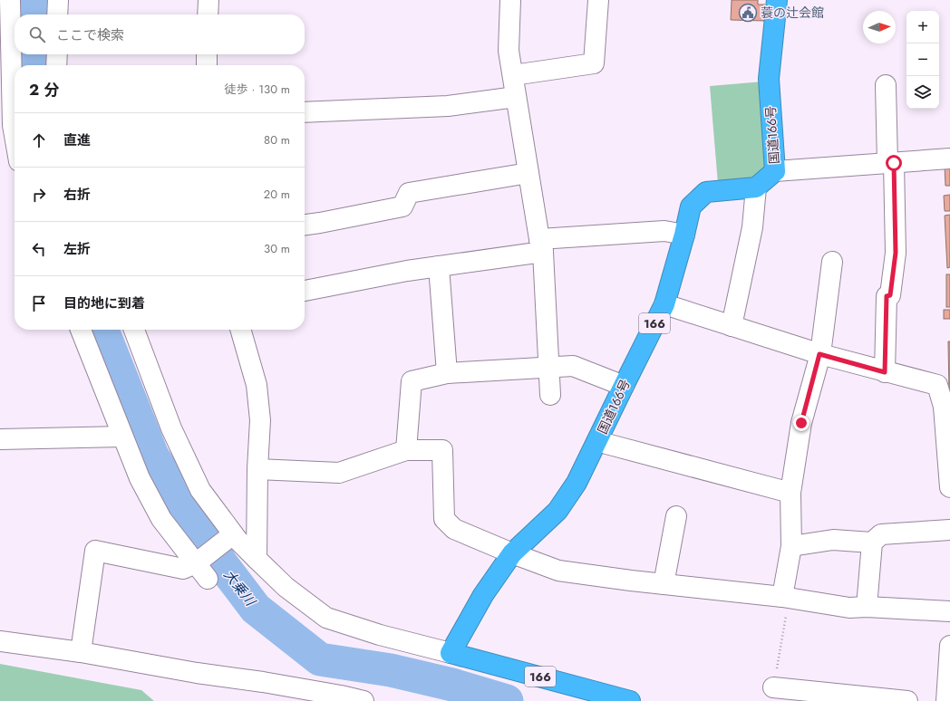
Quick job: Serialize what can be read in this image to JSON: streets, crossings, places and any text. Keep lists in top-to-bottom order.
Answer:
{
  "streets": {
    "highway": ["国道166号", "166"]
  },
  "crossings": [
    ["国道166号", "166"]
  ],
  "water": ["大乗川"],
  "places": {
    "public building": ["蓑の辻会館"]
  },
  "north": "right",
  "page": {
    "map_buttons": ["+", "−"],
    "search": "ここで検索",
    "heading": ["2 分", "徒歩 · 130 m"],
    "list": [
      ["直進", "80 m"],
      ["右折", "20 m"],
      ["左折", "30 m"],
      "目的地に到着"
    ]
  }
}
